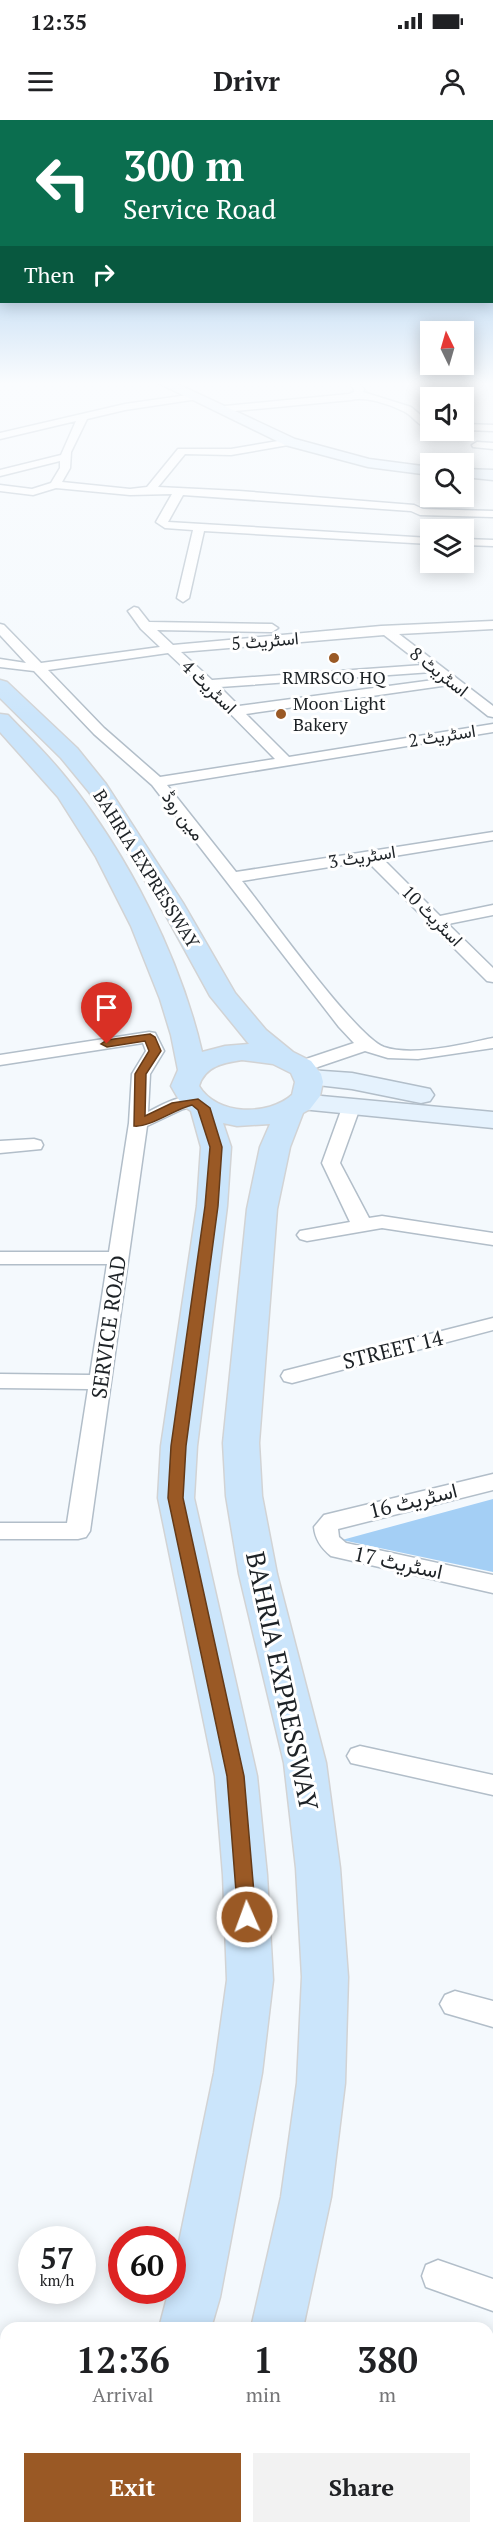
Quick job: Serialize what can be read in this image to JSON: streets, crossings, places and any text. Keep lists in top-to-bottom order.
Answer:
{
  "streets": {
    "main road": ["BAHRIA EXPRESSWAY"],
    "street": [
      "اسٹریٹ 5",
      "اسٹریٹ 8",
      "اسٹریٹ 4",
      "اسٹریٹ 2",
      "مین روڈ",
      "اسٹریٹ 3",
      "اسٹریٹ 10",
      "SERVICE ROAD",
      "STREET 14",
      "اسٹریٹ 16",
      "اسٹریٹ 17"
    ]
  },
  "crossings": [
    ["اسٹریٹ 5", "اسٹریٹ 8"],
    ["اسٹریٹ 5", "اسٹریٹ 4"],
    ["اسٹریٹ 5", "مین روڈ"],
    ["اسٹریٹ 4", "اسٹریٹ 2"],
    ["اسٹریٹ 2", "مین روڈ"],
    ["مین روڈ", "اسٹریٹ 3"],
    ["اسٹریٹ 3", "اسٹریٹ 10"],
    ["اسٹریٹ 16", "اسٹریٹ 17"]
  ],
  "places": ["RMRSCO HQ", "Moon Light Bakery"],
  "north": "top",
  "page": {
    "status": "12:35",
    "header": "Drivr",
    "turn": ["300 m", "Service Road"],
    "then": "Then",
    "speed": "57 km/h",
    "limit": "60",
    "eta": [
      "12:36",
      "Arrival",
      "1",
      "min",
      "380",
      "m"
    ],
    "buttons": ["Exit", "Share"]
  }
}
